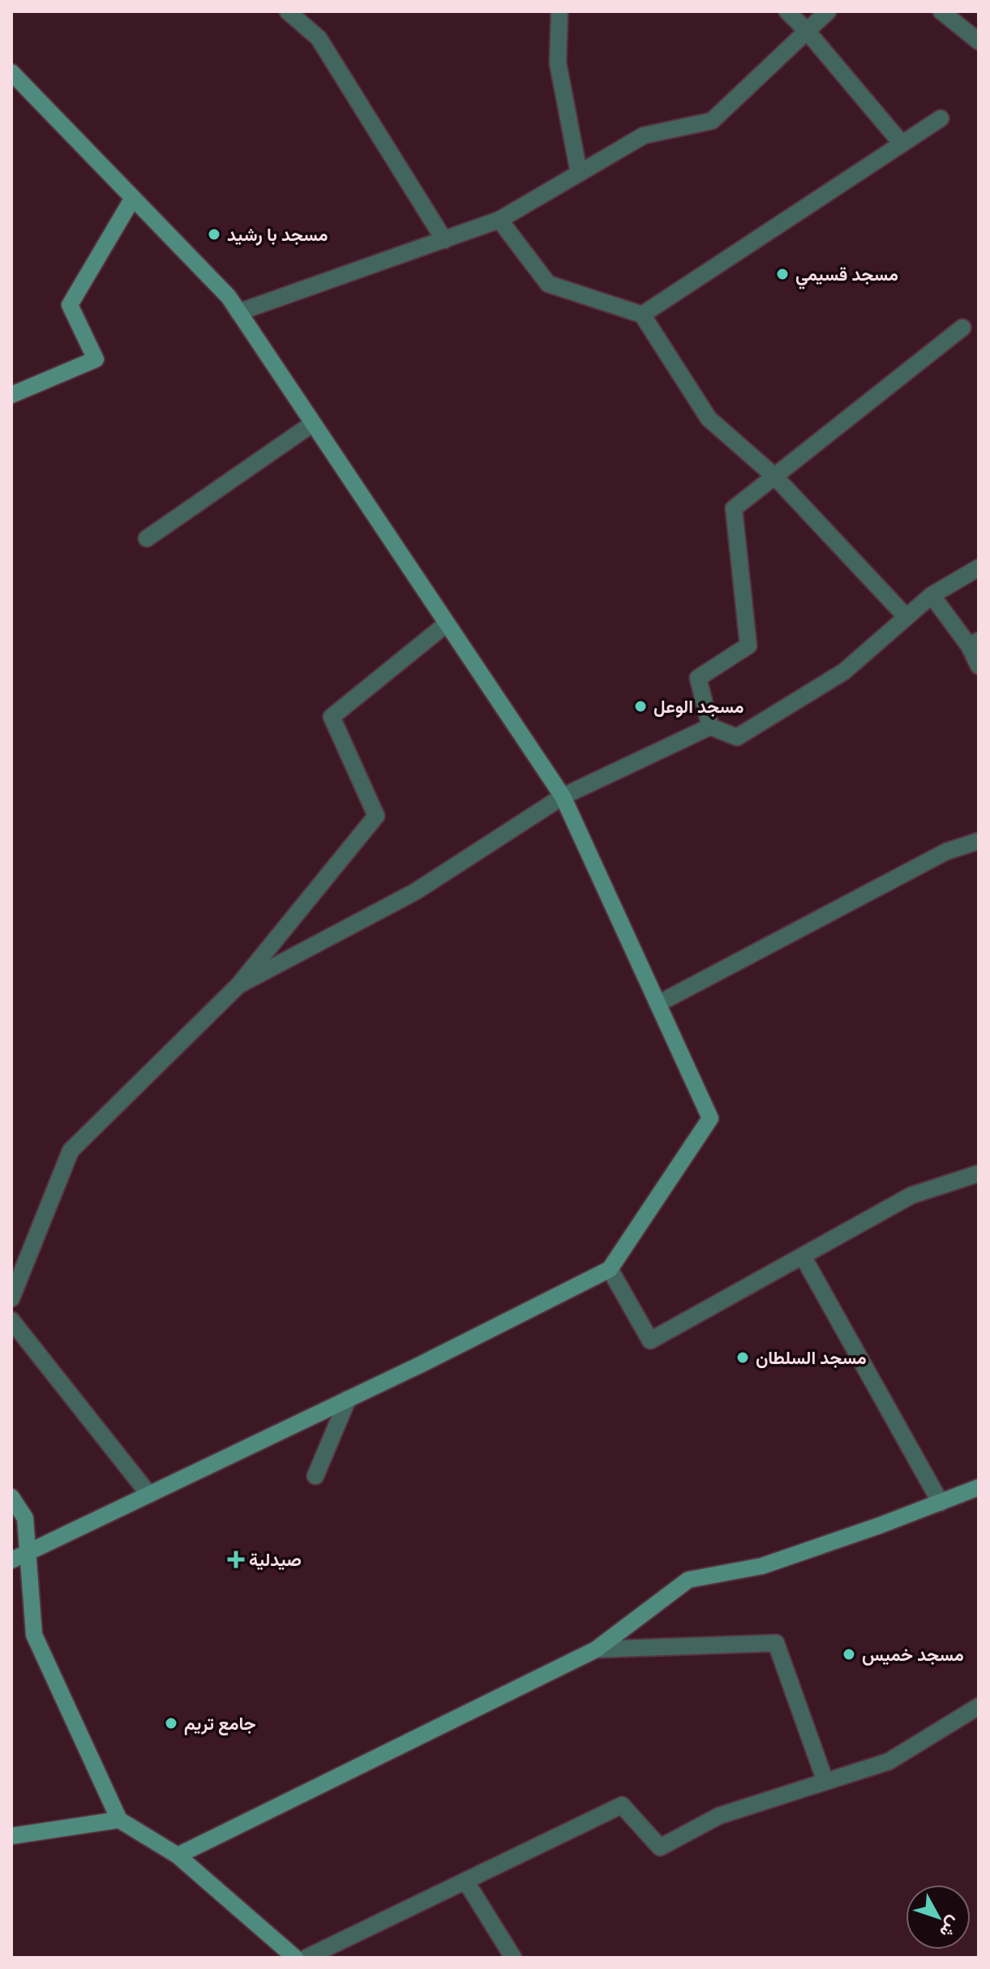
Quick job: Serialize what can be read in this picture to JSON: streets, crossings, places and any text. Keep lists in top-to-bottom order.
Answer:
{
  "places": {
    "other": [
      "مسجد با رشيد",
      "مسجد قسيمي",
      "مسجد الوعل",
      "مسجد السلطان",
      "مسجد خميس",
      "جامع تريم"
    ],
    "health": ["صيدلية"]
  },
  "north": "bottom right"
}
